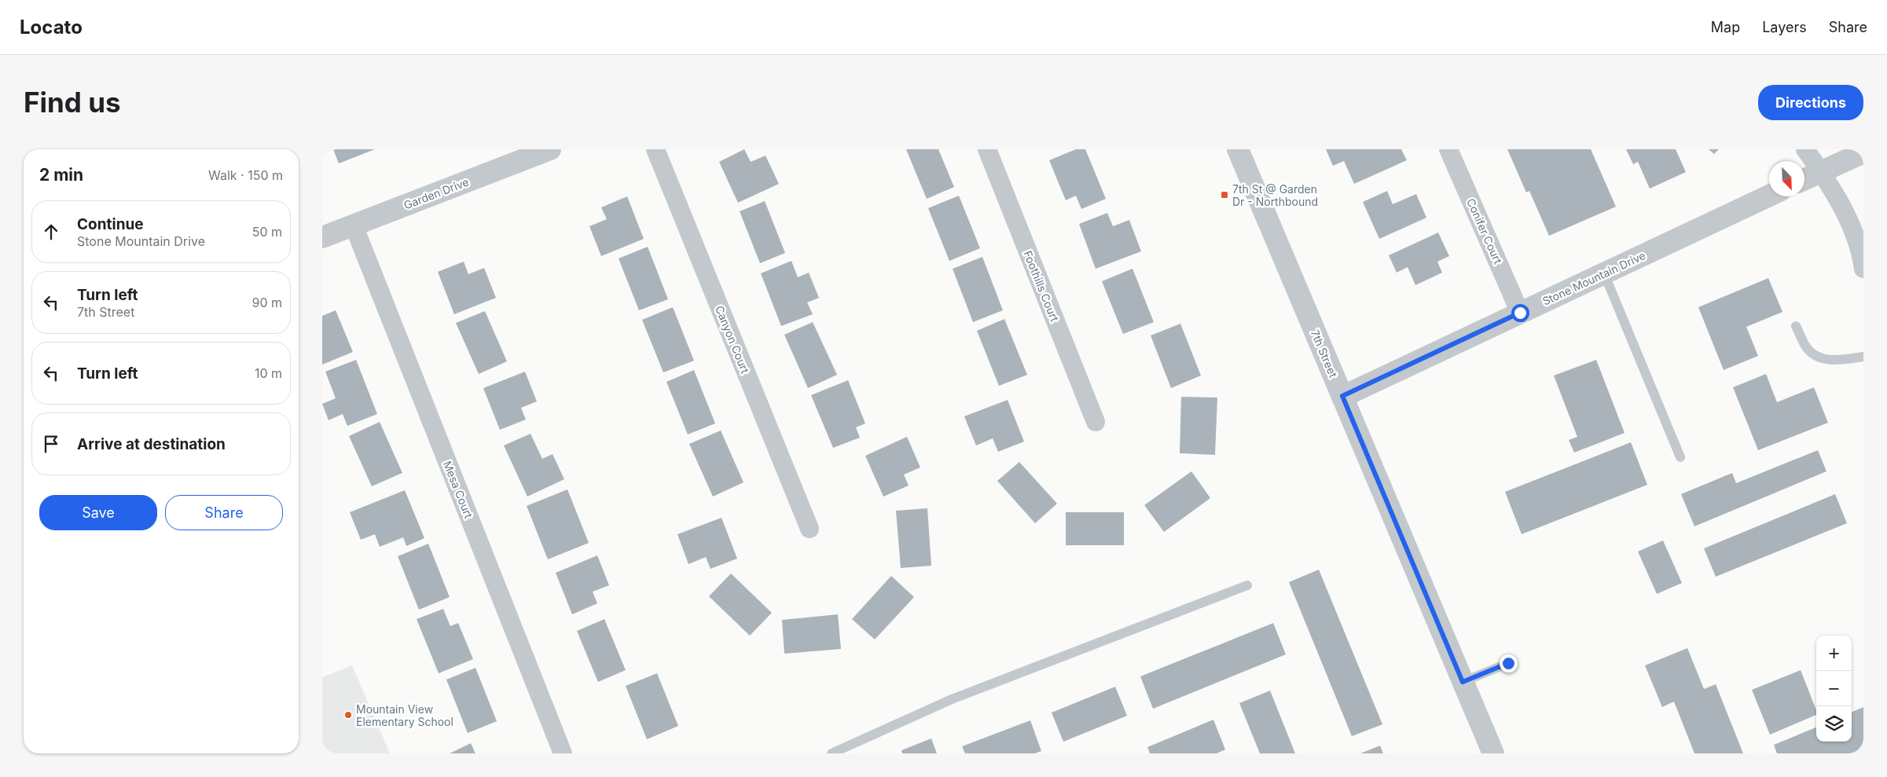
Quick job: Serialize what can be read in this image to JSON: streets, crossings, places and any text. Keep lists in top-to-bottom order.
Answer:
{
  "streets": {
    "street": [
      "Garden Drive",
      "Conifer Court",
      "Stone Mountain Drive",
      "Foothills Court",
      "Canyon Court",
      "7th Street",
      "Mesa Court"
    ]
  },
  "crossings": [
    ["Garden Drive", "Mesa Court"],
    ["Conifer Court", "Stone Mountain Drive"],
    ["Stone Mountain Drive", "7th Street"]
  ],
  "places": {
    "transit": ["7th St @ Garden Dr - Northbound"],
    "other": ["Mountain View Elementary School"]
  },
  "north": "bottom right",
  "page": {
    "header": "Locato",
    "nav": ["Map", "Layers", "Share"],
    "buttons": [
      "Directions",
      ["Save", "Share"]
    ],
    "title": "Find us",
    "heading": ["2 min", "Walk · 150 m"],
    "list": [
      ["Continue", "Stone Mountain Drive", "50 m"],
      ["Turn left", "7th Street", "90 m"],
      ["Turn left", "10 m"],
      "Arrive at destination"
    ],
    "map_buttons": ["+", "−"]
  }
}
